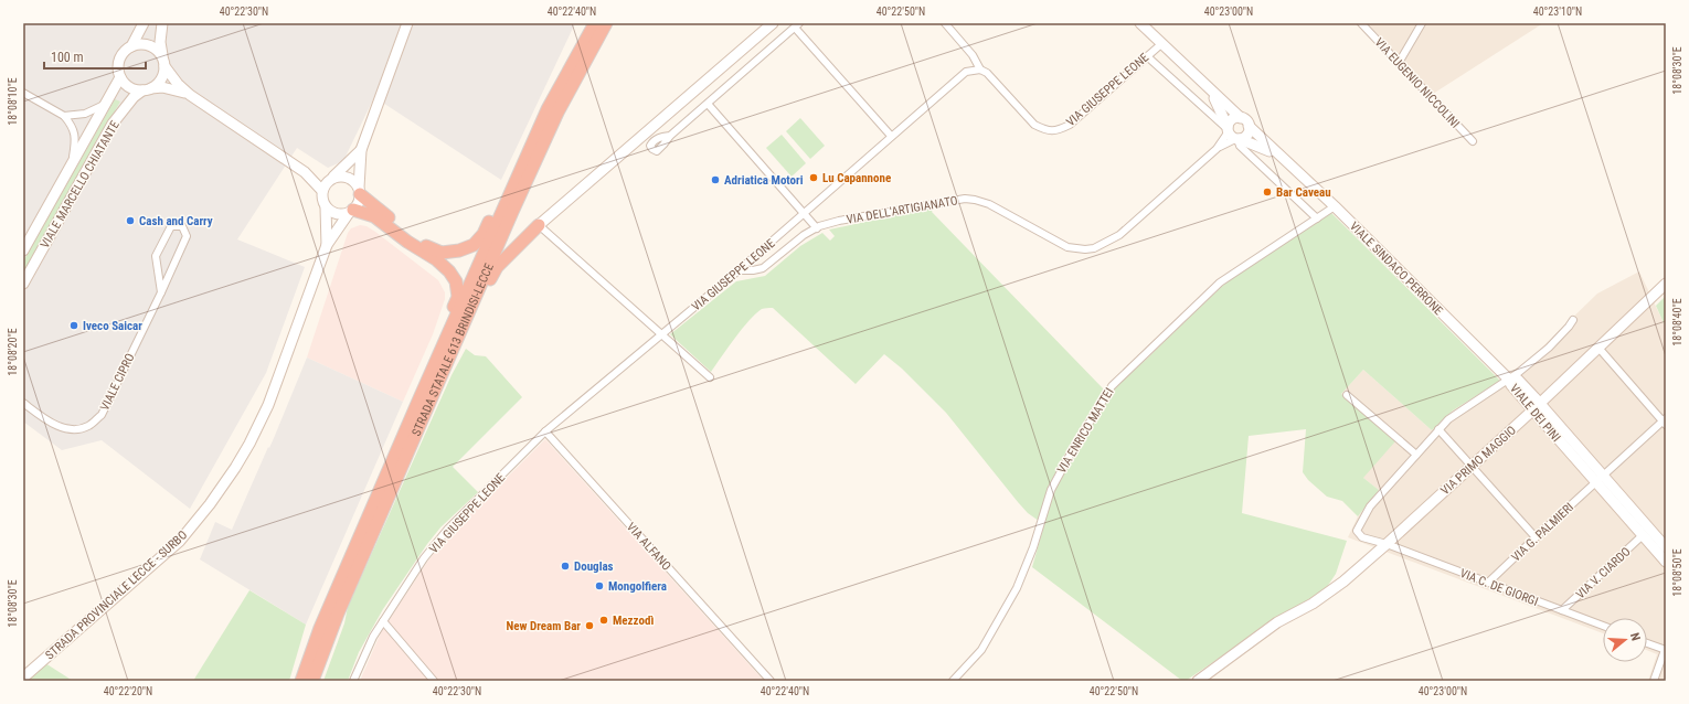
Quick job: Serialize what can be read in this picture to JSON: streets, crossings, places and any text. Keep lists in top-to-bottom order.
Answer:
{
  "streets": {
    "highway": ["STRADA STATALE 613 BRINDISI-LECCE"],
    "street": [
      "VIA EUGENIO NICCOLINI",
      "VIA GIUSEPPE LEONE",
      "VIALE MARCELLO CHIATANTE",
      "VIA DELL'ARTIGIANATO",
      "VIALE SINDACO PERRONE",
      "VIALE CIPRO",
      "VIALE DEI PINI",
      "VIA ENRICO MATTEI",
      "VIA PRIMO MAGGIO",
      "VIA G. PALMIERI",
      "VIA ALFANO",
      "VIA V. CIARDO",
      "VIA C. DE GIORGI",
      "STRADA PROVINCIALE LECCE - SURBO"
    ]
  },
  "crossings": [
    ["VIA GIUSEPPE LEONE", "VIA DELL'ARTIGIANATO"],
    ["VIA GIUSEPPE LEONE", "VIA ALFANO"],
    ["VIA DELL'ARTIGIANATO", "VIALE SINDACO PERRONE"],
    ["VIALE SINDACO PERRONE", "VIALE DEI PINI"],
    ["VIALE SINDACO PERRONE", "VIA ENRICO MATTEI"],
    ["VIALE DEI PINI", "VIA PRIMO MAGGIO"],
    ["VIALE DEI PINI", "VIA G. PALMIERI"],
    ["VIALE DEI PINI", "VIA V. CIARDO"],
    ["VIA PRIMO MAGGIO", "VIA C. DE GIORGI"],
    ["VIA G. PALMIERI", "VIA C. DE GIORGI"],
    ["VIA V. CIARDO", "VIA C. DE GIORGI"]
  ],
  "places": [
    "Lu Capannone",
    "Adriatica Motori",
    "Bar Caveau",
    "Cash and Carry",
    "Iveco Saicar",
    "Douglas",
    "Mongolfiera",
    "Mezzodì",
    "New Dream Bar"
  ],
  "scale_bar": "100 m",
  "north": "right",
  "coordinates": [
    "40°22'30\"N",
    "40°22'40\"N",
    "40°22'50\"N",
    "40°23'00\"N",
    "40°23'10\"N",
    "18°08'30\"E",
    "18°08'10\"E",
    "18°08'40\"E",
    "18°08'20\"E",
    "18°08'50\"E",
    "40°22'20\"N"
  ]
}
